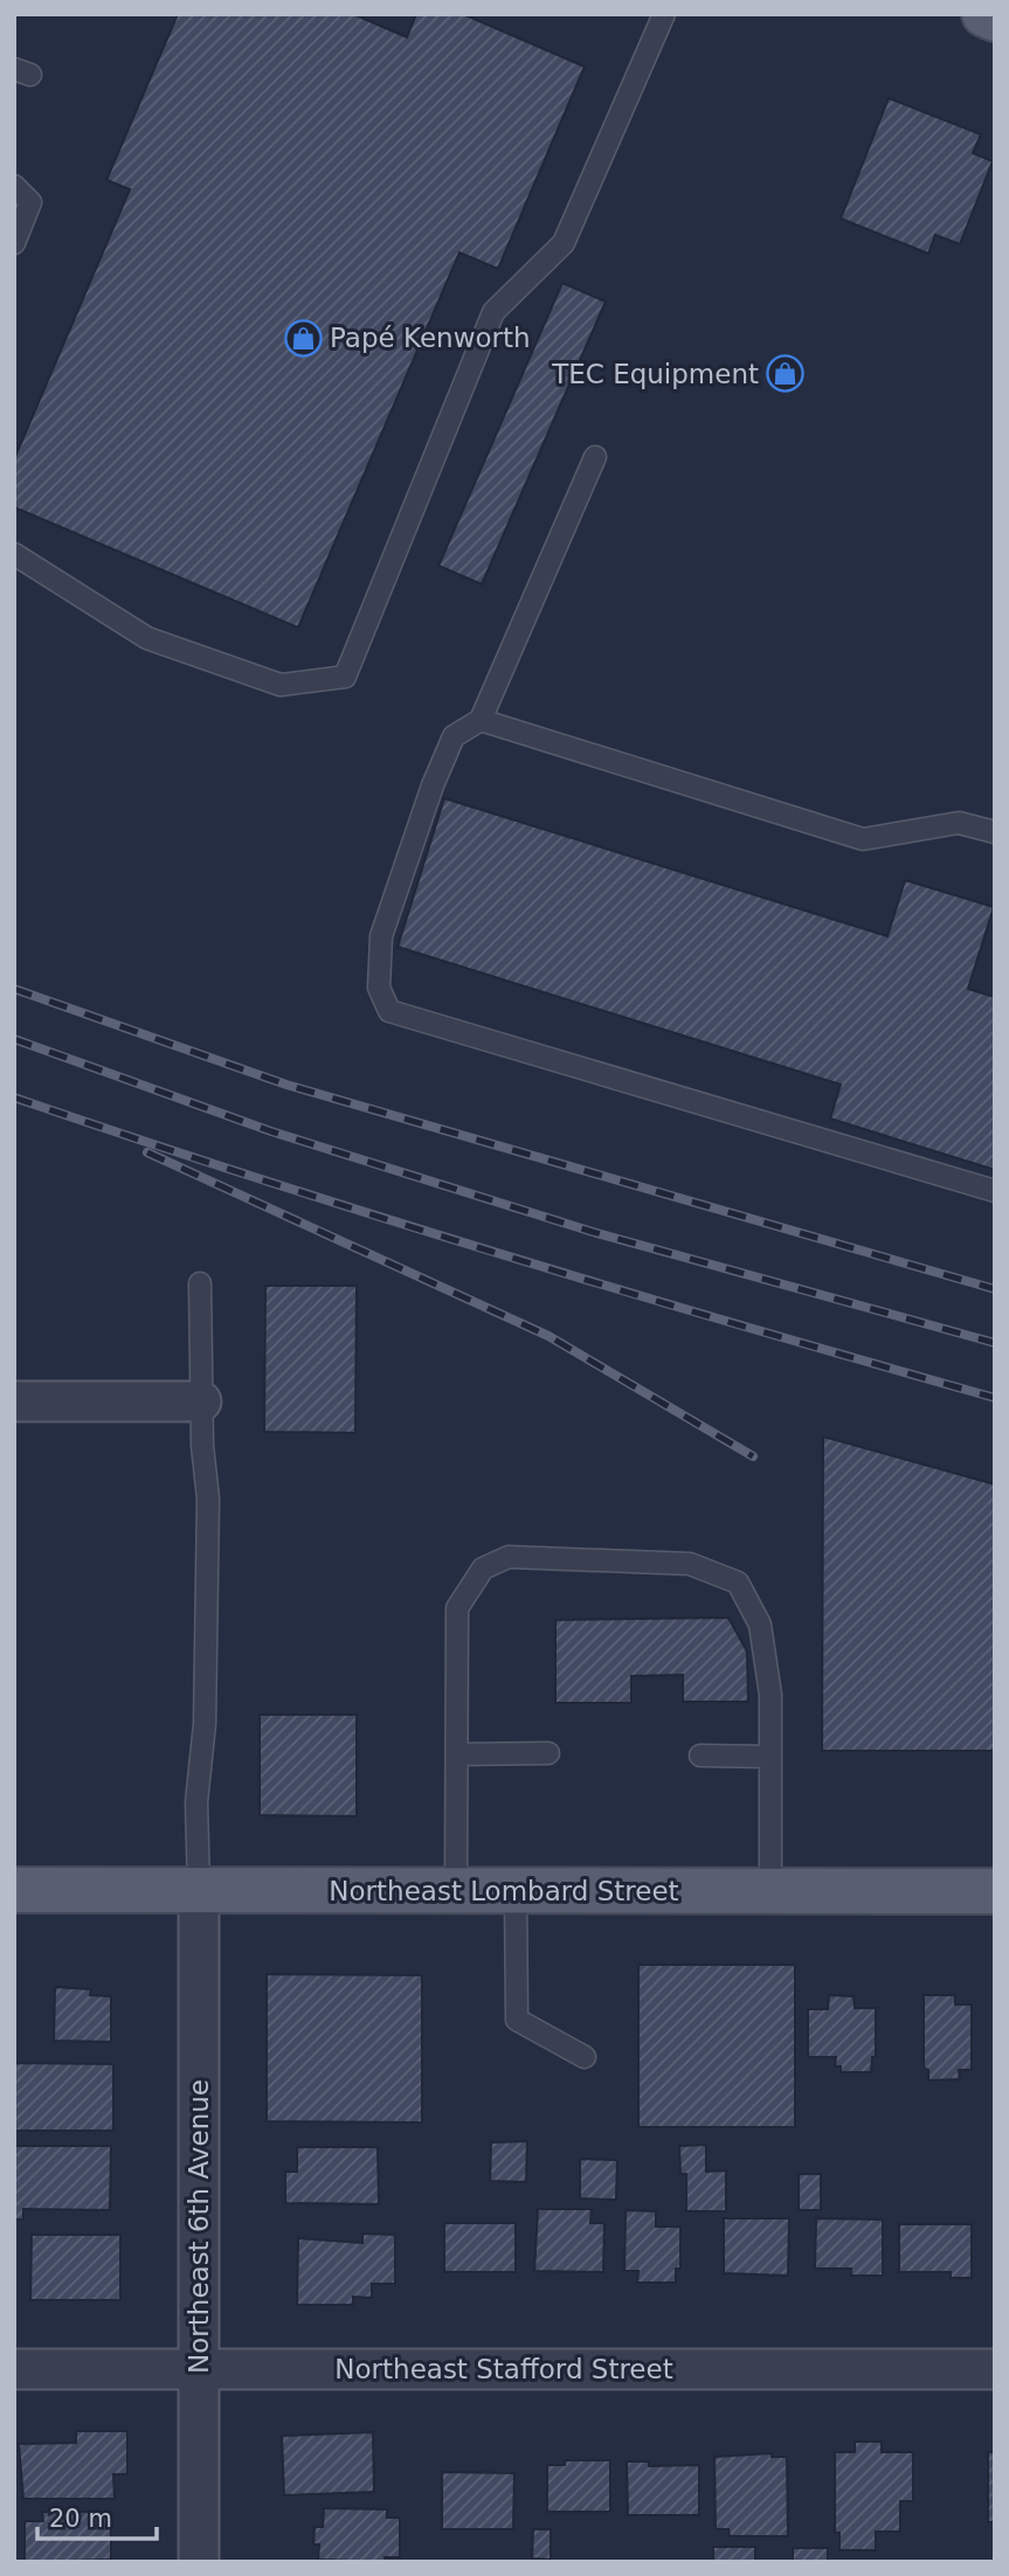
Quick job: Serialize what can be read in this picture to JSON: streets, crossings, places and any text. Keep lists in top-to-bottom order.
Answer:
{
  "streets": {
    "main road": ["Northeast Lombard Street"],
    "street": ["Northeast 6th Avenue", "Northeast Stafford Street"]
  },
  "crossings": [
    ["Northeast Lombard Street", "Northeast 6th Avenue"],
    ["Northeast 6th Avenue", "Northeast Stafford Street"]
  ],
  "places": {
    "shop": ["Papé Kenworth", "TEC Equipment"]
  },
  "scale_bar": "20 m"
}
